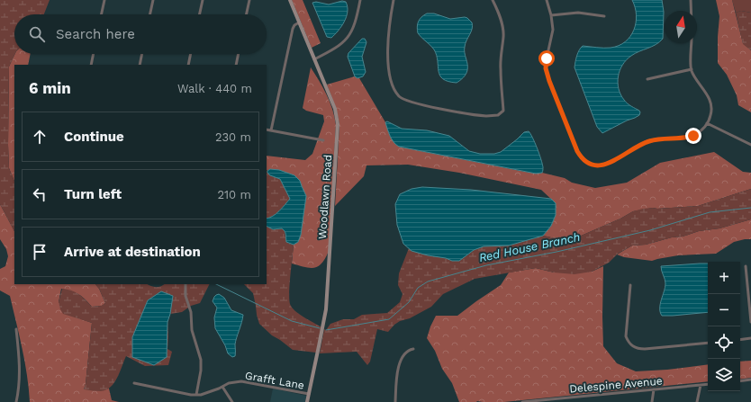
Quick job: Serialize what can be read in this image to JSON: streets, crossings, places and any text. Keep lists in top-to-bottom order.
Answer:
{
  "streets": {
    "street": ["Woodlawn Road", "Grafft Lane", "Delespine Avenue"]
  },
  "crossings": [
    ["Woodlawn Road", "Grafft Lane"]
  ],
  "water": ["Red House Branch"],
  "north": "top",
  "page": {
    "search": "Search here",
    "heading": ["6 min", "Walk · 440 m"],
    "list": [
      ["Continue", "230 m"],
      ["Turn left", "210 m"],
      "Arrive at destination"
    ],
    "map_buttons": ["+", "−"]
  }
}
